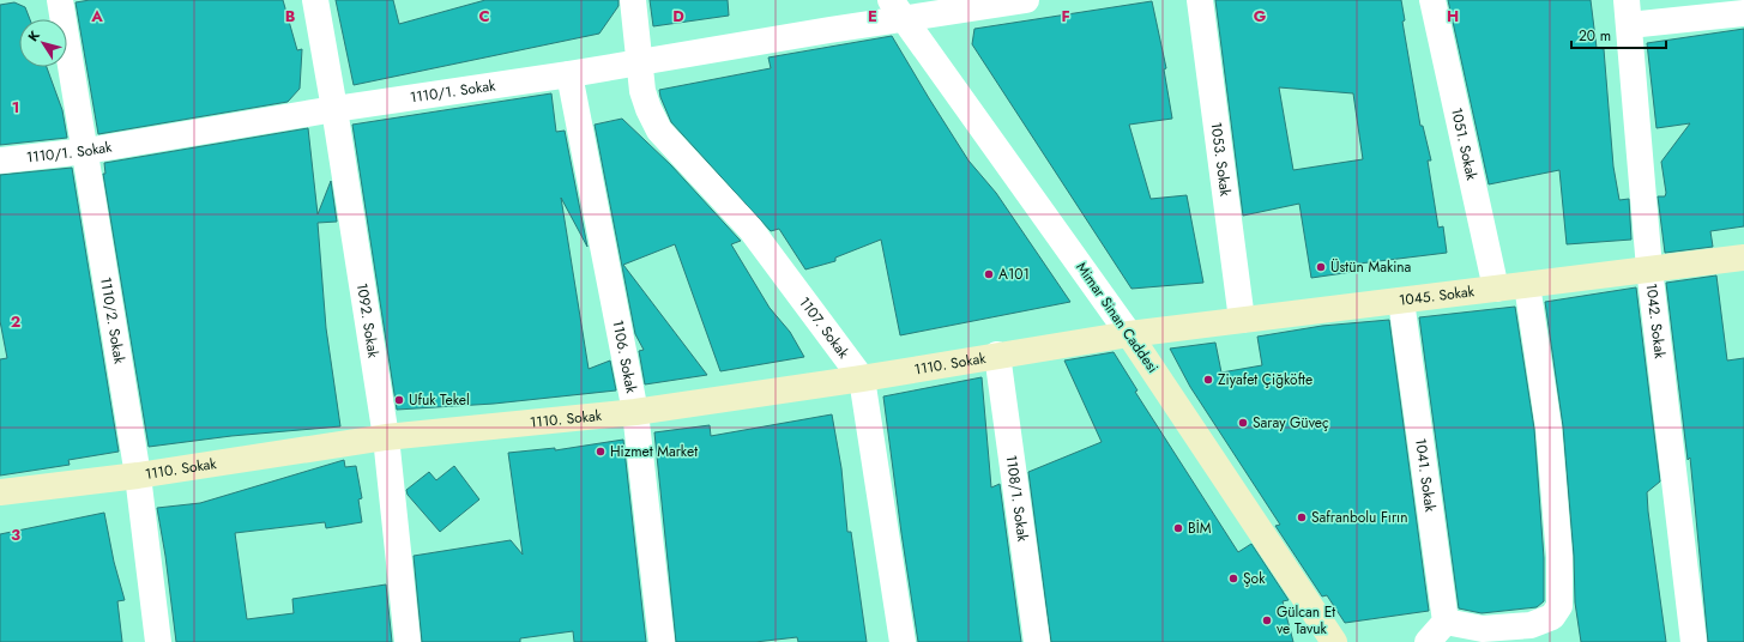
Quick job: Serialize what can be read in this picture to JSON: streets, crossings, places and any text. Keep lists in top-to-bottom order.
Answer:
{
  "streets": {
    "street": [
      "1110/1. Sokak",
      "1051. Sokak",
      "1053. Sokak",
      "1045. Sokak",
      "Mimar Sinan Caddesi",
      "1092. Sokak",
      "1110/2. Sokak",
      "1042. Sokak",
      "1107. Sokak",
      "1106. Sokak",
      "1110. Sokak",
      "1041. Sokak",
      "1108/1. Sokak"
    ]
  },
  "crossings": [
    ["1110/1. Sokak", "Mimar Sinan Caddesi"],
    ["1110/1. Sokak", "1092. Sokak"],
    ["1110/1. Sokak", "1110/2. Sokak"],
    ["1110/1. Sokak", "1107. Sokak"],
    ["1110/1. Sokak", "1106. Sokak"],
    ["1051. Sokak", "1045. Sokak"],
    ["1053. Sokak", "1045. Sokak"],
    ["1045. Sokak", "Mimar Sinan Caddesi"],
    ["1045. Sokak", "1042. Sokak"],
    ["1045. Sokak", "1110. Sokak"],
    ["1045. Sokak", "1041. Sokak"],
    ["Mimar Sinan Caddesi", "1110. Sokak"],
    ["1092. Sokak", "1110. Sokak"],
    ["1110/2. Sokak", "1110. Sokak"],
    ["1107. Sokak", "1110. Sokak"],
    ["1106. Sokak", "1110. Sokak"],
    ["1110. Sokak", "1108/1. Sokak"]
  ],
  "places": [
    "Üstün Makina",
    "A101",
    "Ziyafet Çiğköfte",
    "Ufuk Tekel",
    "Saray Güveç",
    "Hizmet Market",
    "Safranbolu Fırın",
    "BİM",
    "Şok",
    "Gülcan Et ve Tavuk"
  ],
  "scale_bar": "20 m",
  "north": "top left",
  "grid": {
    "columns": [
      "A",
      "B",
      "C",
      "D",
      "E",
      "F",
      "G",
      "H"
    ],
    "rows": ["1", "2", "3"]
  }
}
